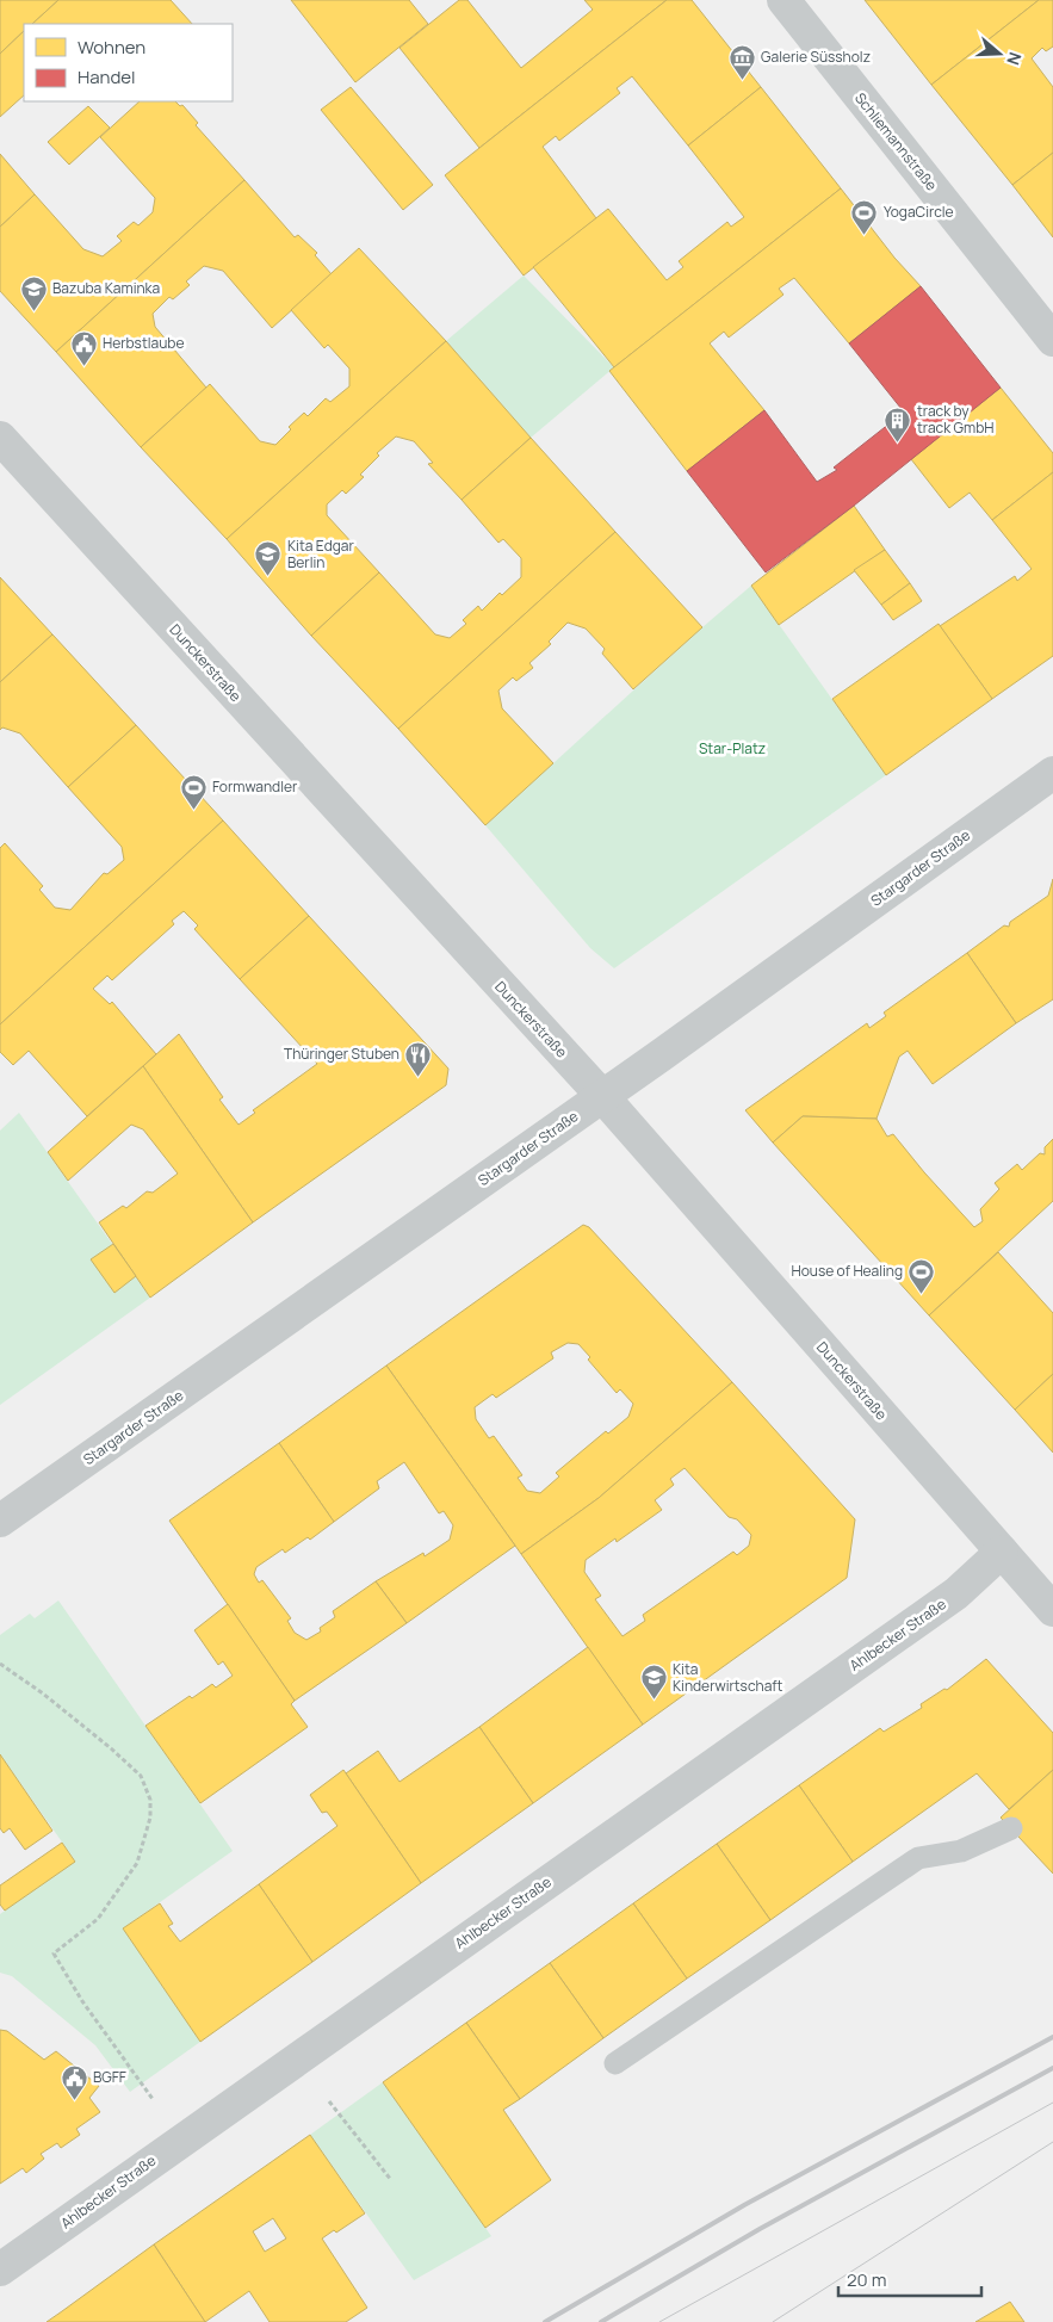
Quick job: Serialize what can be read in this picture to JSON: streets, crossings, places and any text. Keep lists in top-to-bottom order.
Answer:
{
  "streets": {
    "street": [
      "Schliemannstraße",
      "Dunckerstraße",
      "Stargarder Straße",
      "Ahlbecker Straße"
    ]
  },
  "crossings": [
    ["Dunckerstraße", "Stargarder Straße"],
    ["Dunckerstraße", "Ahlbecker Straße"]
  ],
  "parks": ["Star-Platz"],
  "places": {
    "museum": ["Galerie Süssholz"],
    "sports": ["YogaCircle", "Formwandler", "House of Healing"],
    "school or university": ["Bazuba Kaminka", "Kita Edgar Berlin", "Kita Kinderwirtschaft"],
    "public building": ["Herbstlaube", "BGFF"],
    "building": ["track by track GmbH"],
    "restaurant": ["Thüringer Stuben"]
  },
  "legend": ["Wohnen", "Handel"],
  "scale_bar": "20 m",
  "north": "right"
}
